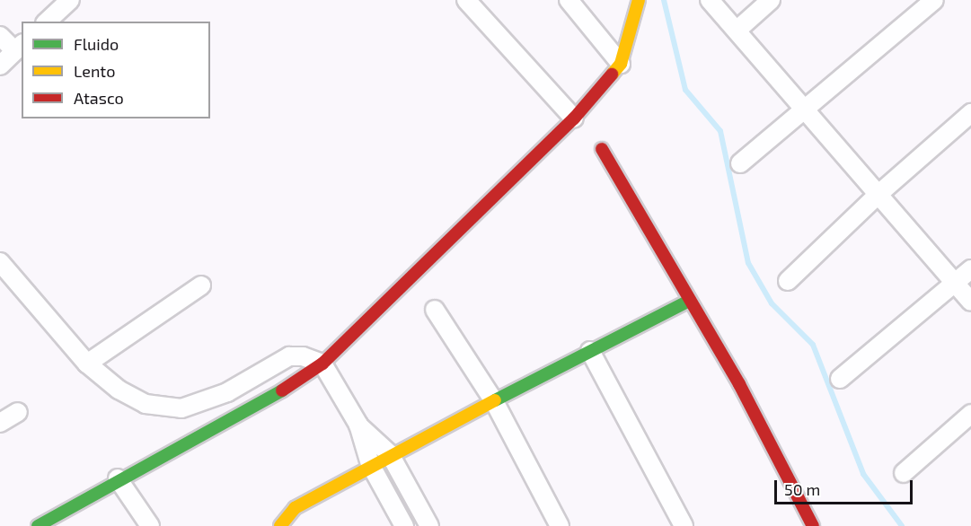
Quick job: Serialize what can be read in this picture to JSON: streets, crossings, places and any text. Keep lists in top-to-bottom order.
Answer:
{
  "legend": ["Fluido", "Lento", "Atasco"],
  "scale_bar": "50 m"
}
